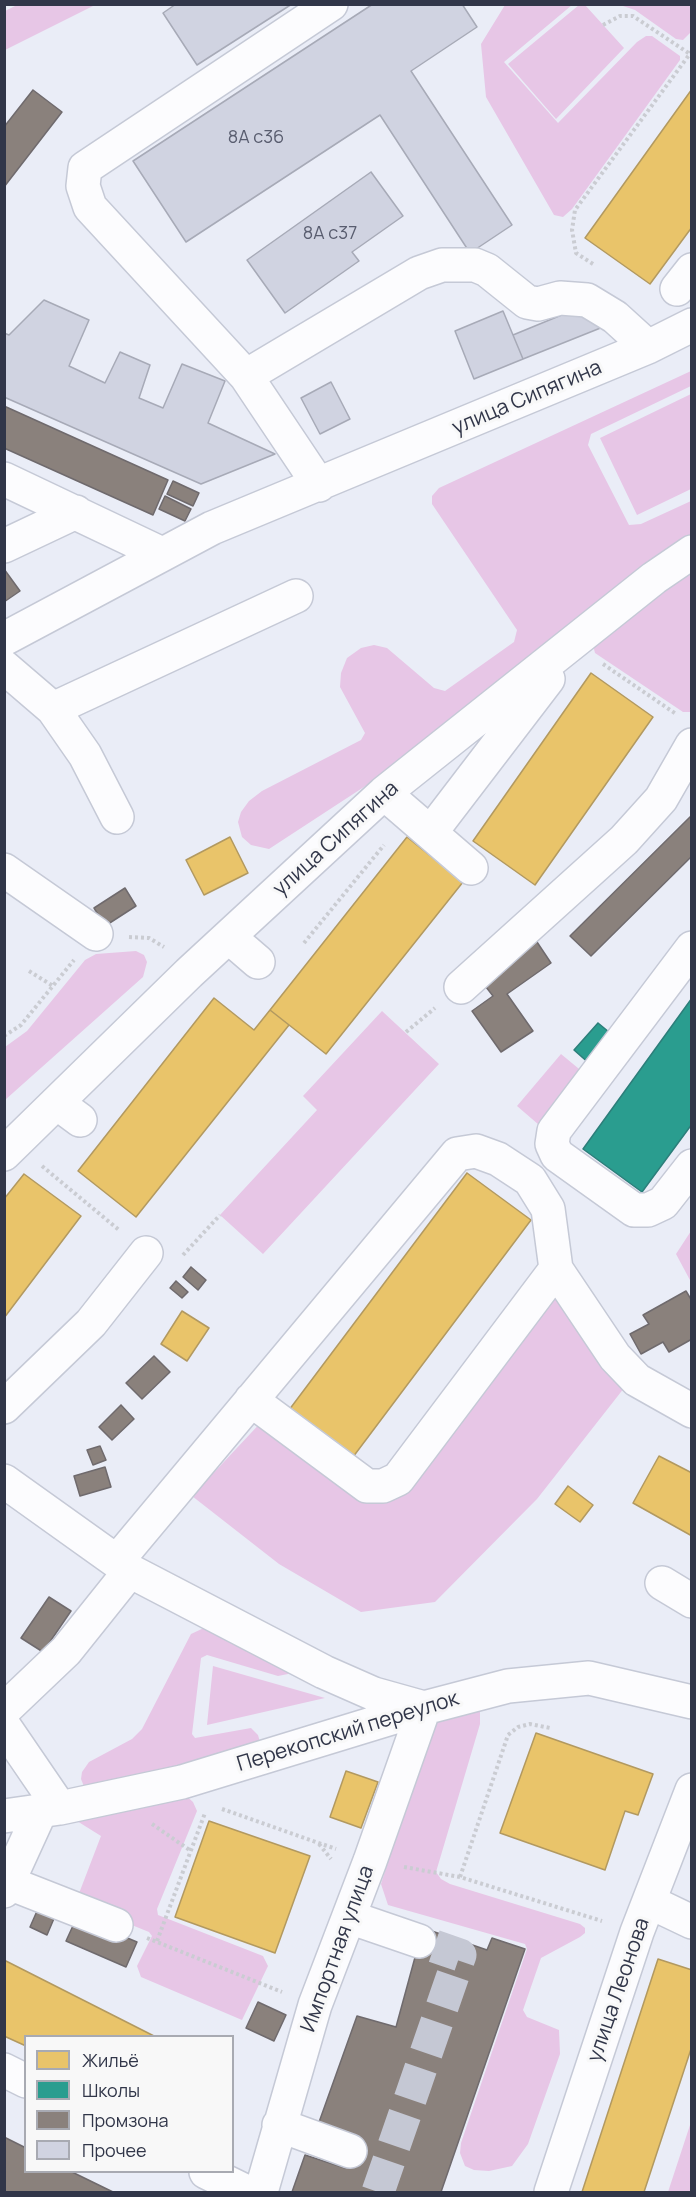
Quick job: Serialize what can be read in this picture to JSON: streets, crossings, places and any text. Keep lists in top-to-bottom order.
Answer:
{
  "streets": {
    "street": [
      "улица Сипягина",
      "Перекопский переулок",
      "Импортная улица",
      "улица Леонова"
    ]
  },
  "crossings": [
    ["Перекопский переулок", "Импортная улица"]
  ],
  "house_numbers": ["8А с36", "8А с37"],
  "legend": [
    "Жильё",
    "Школы",
    "Промзона",
    "Прочее"
  ]
}
